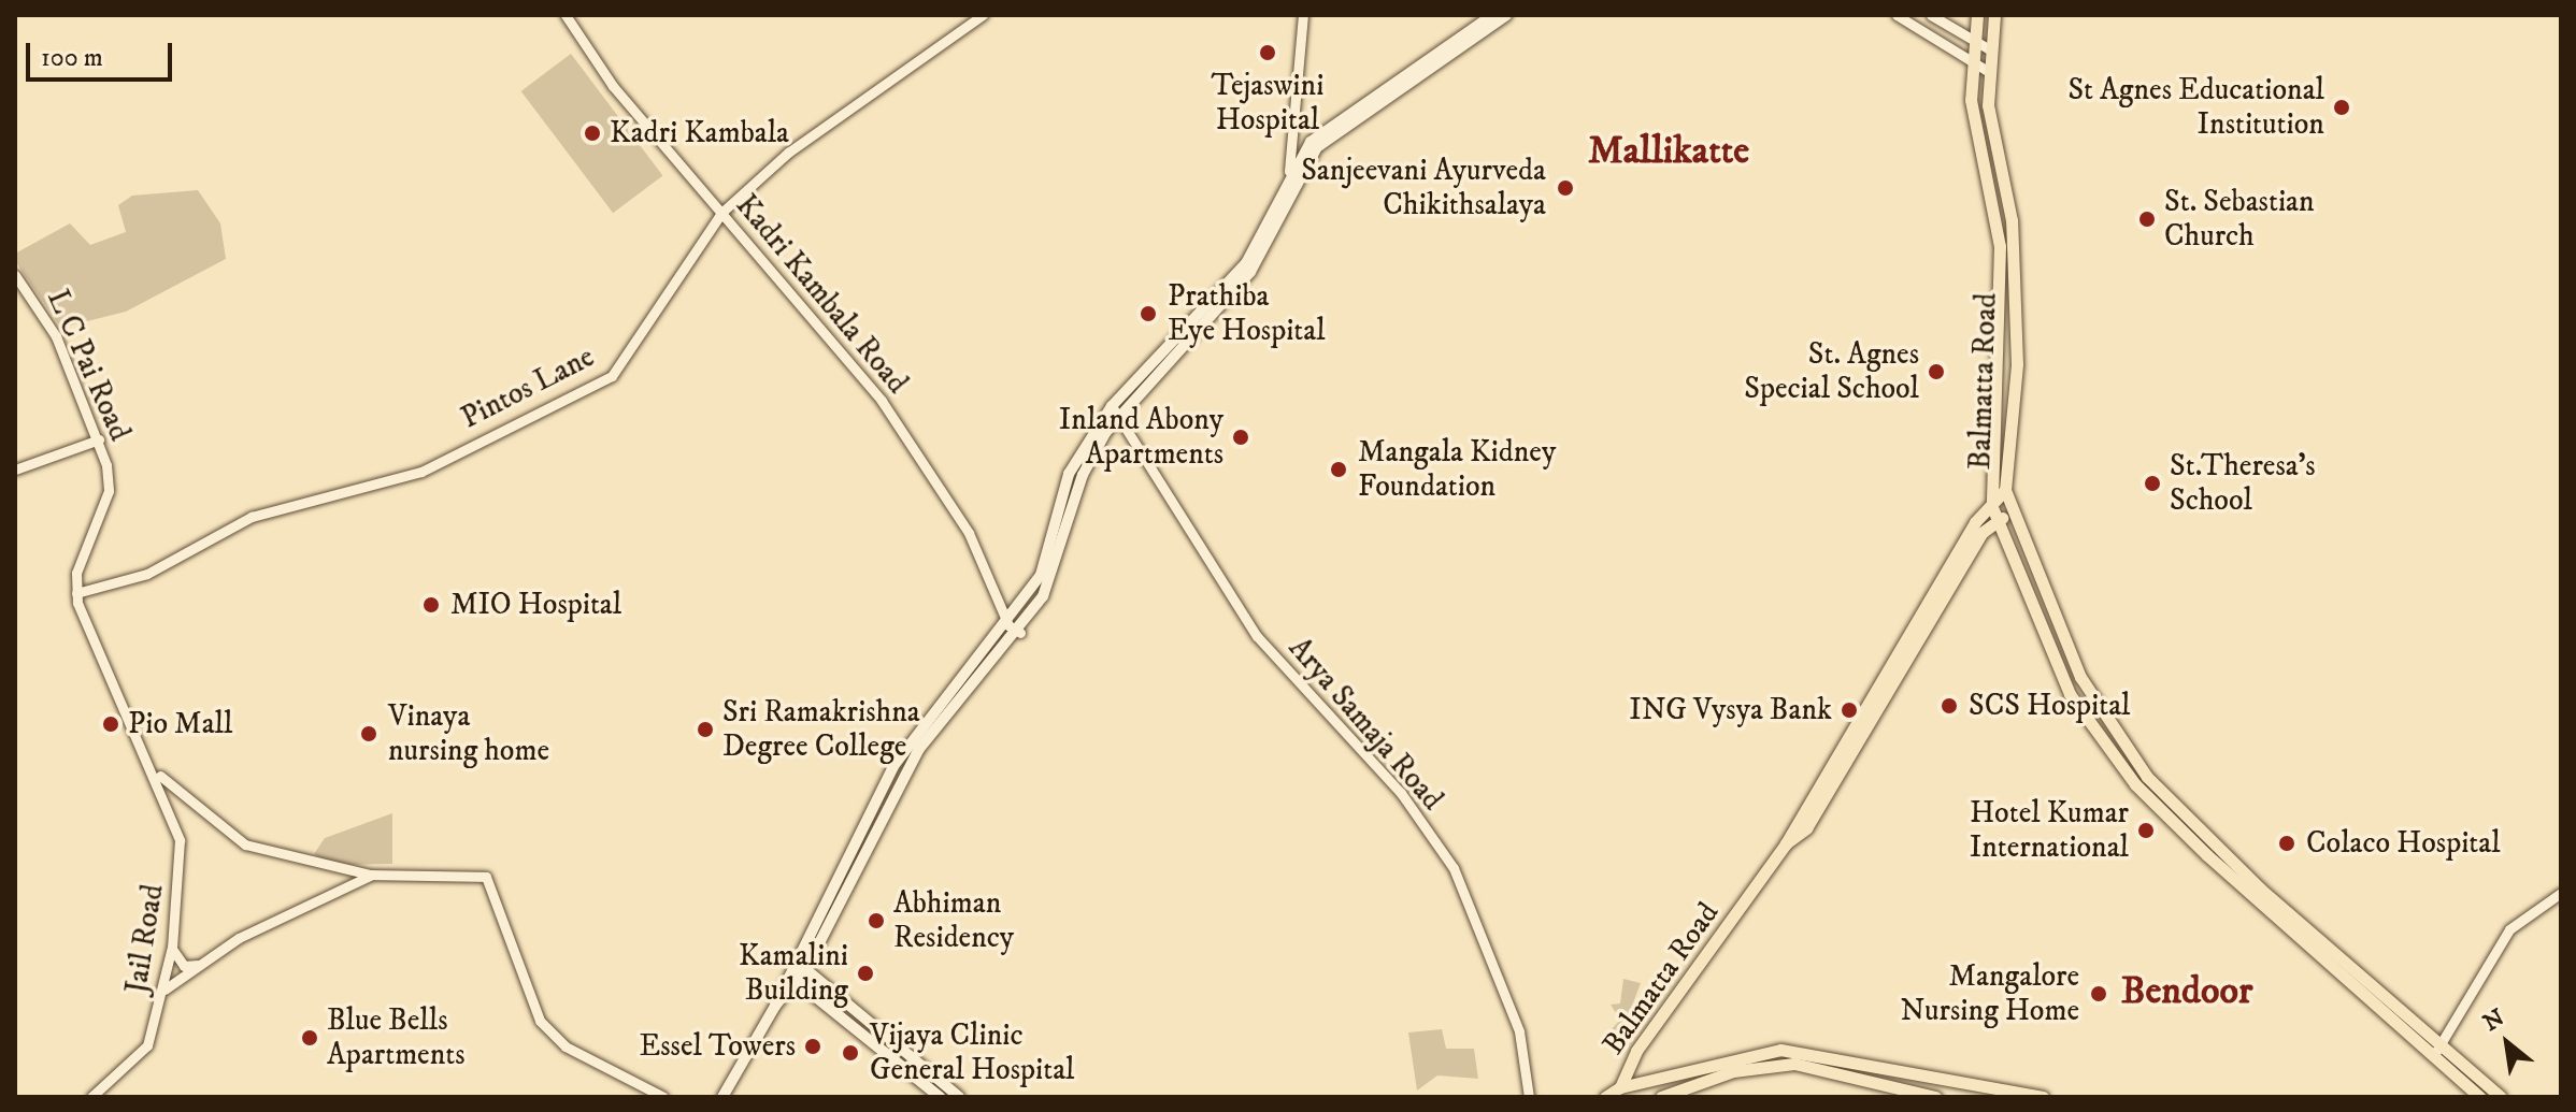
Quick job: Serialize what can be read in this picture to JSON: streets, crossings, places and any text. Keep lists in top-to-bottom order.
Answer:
{
  "streets": {
    "main road": ["Balmatta Road"],
    "street": [
      "Kadri Kambala Road",
      "L C Pai Road",
      "Pintos Lane",
      "Arya Samaja Road",
      "Jail Road"
    ]
  },
  "crossings": [
    ["Kadri Kambala Road", "Pintos Lane"],
    ["L C Pai Road", "Pintos Lane"]
  ],
  "districts": ["Mallikatte", "Bendoor"],
  "places": [
    "Tejaswini Hospital",
    "St Agnes Educational Institution",
    "Kadri Kambala",
    "Sanjeevani Ayurveda Chikithsalaya",
    "St. Sebastian Church",
    "Prathiba Eye Hospital",
    "St. Agnes Special School",
    "Inland Abony Apartments",
    "Mangala Kidney Foundation",
    "St.Theresa's School",
    "MIO Hospital",
    "SCS Hospital",
    "ING Vysya Bank",
    "Pio Mall",
    "Sri Ramakrishna Degree College",
    "Vinaya nursing home",
    "Hotel Kumar International",
    "Colaco Hospital",
    "Abhiman Residency",
    "Kamalini Building",
    "Mangalore Nursing Home",
    "Blue Bells Apartments",
    "Essel Towers",
    "Vijaya Clinic General Hospital"
  ],
  "scale_bar": "100 m",
  "north": "top left"
}
